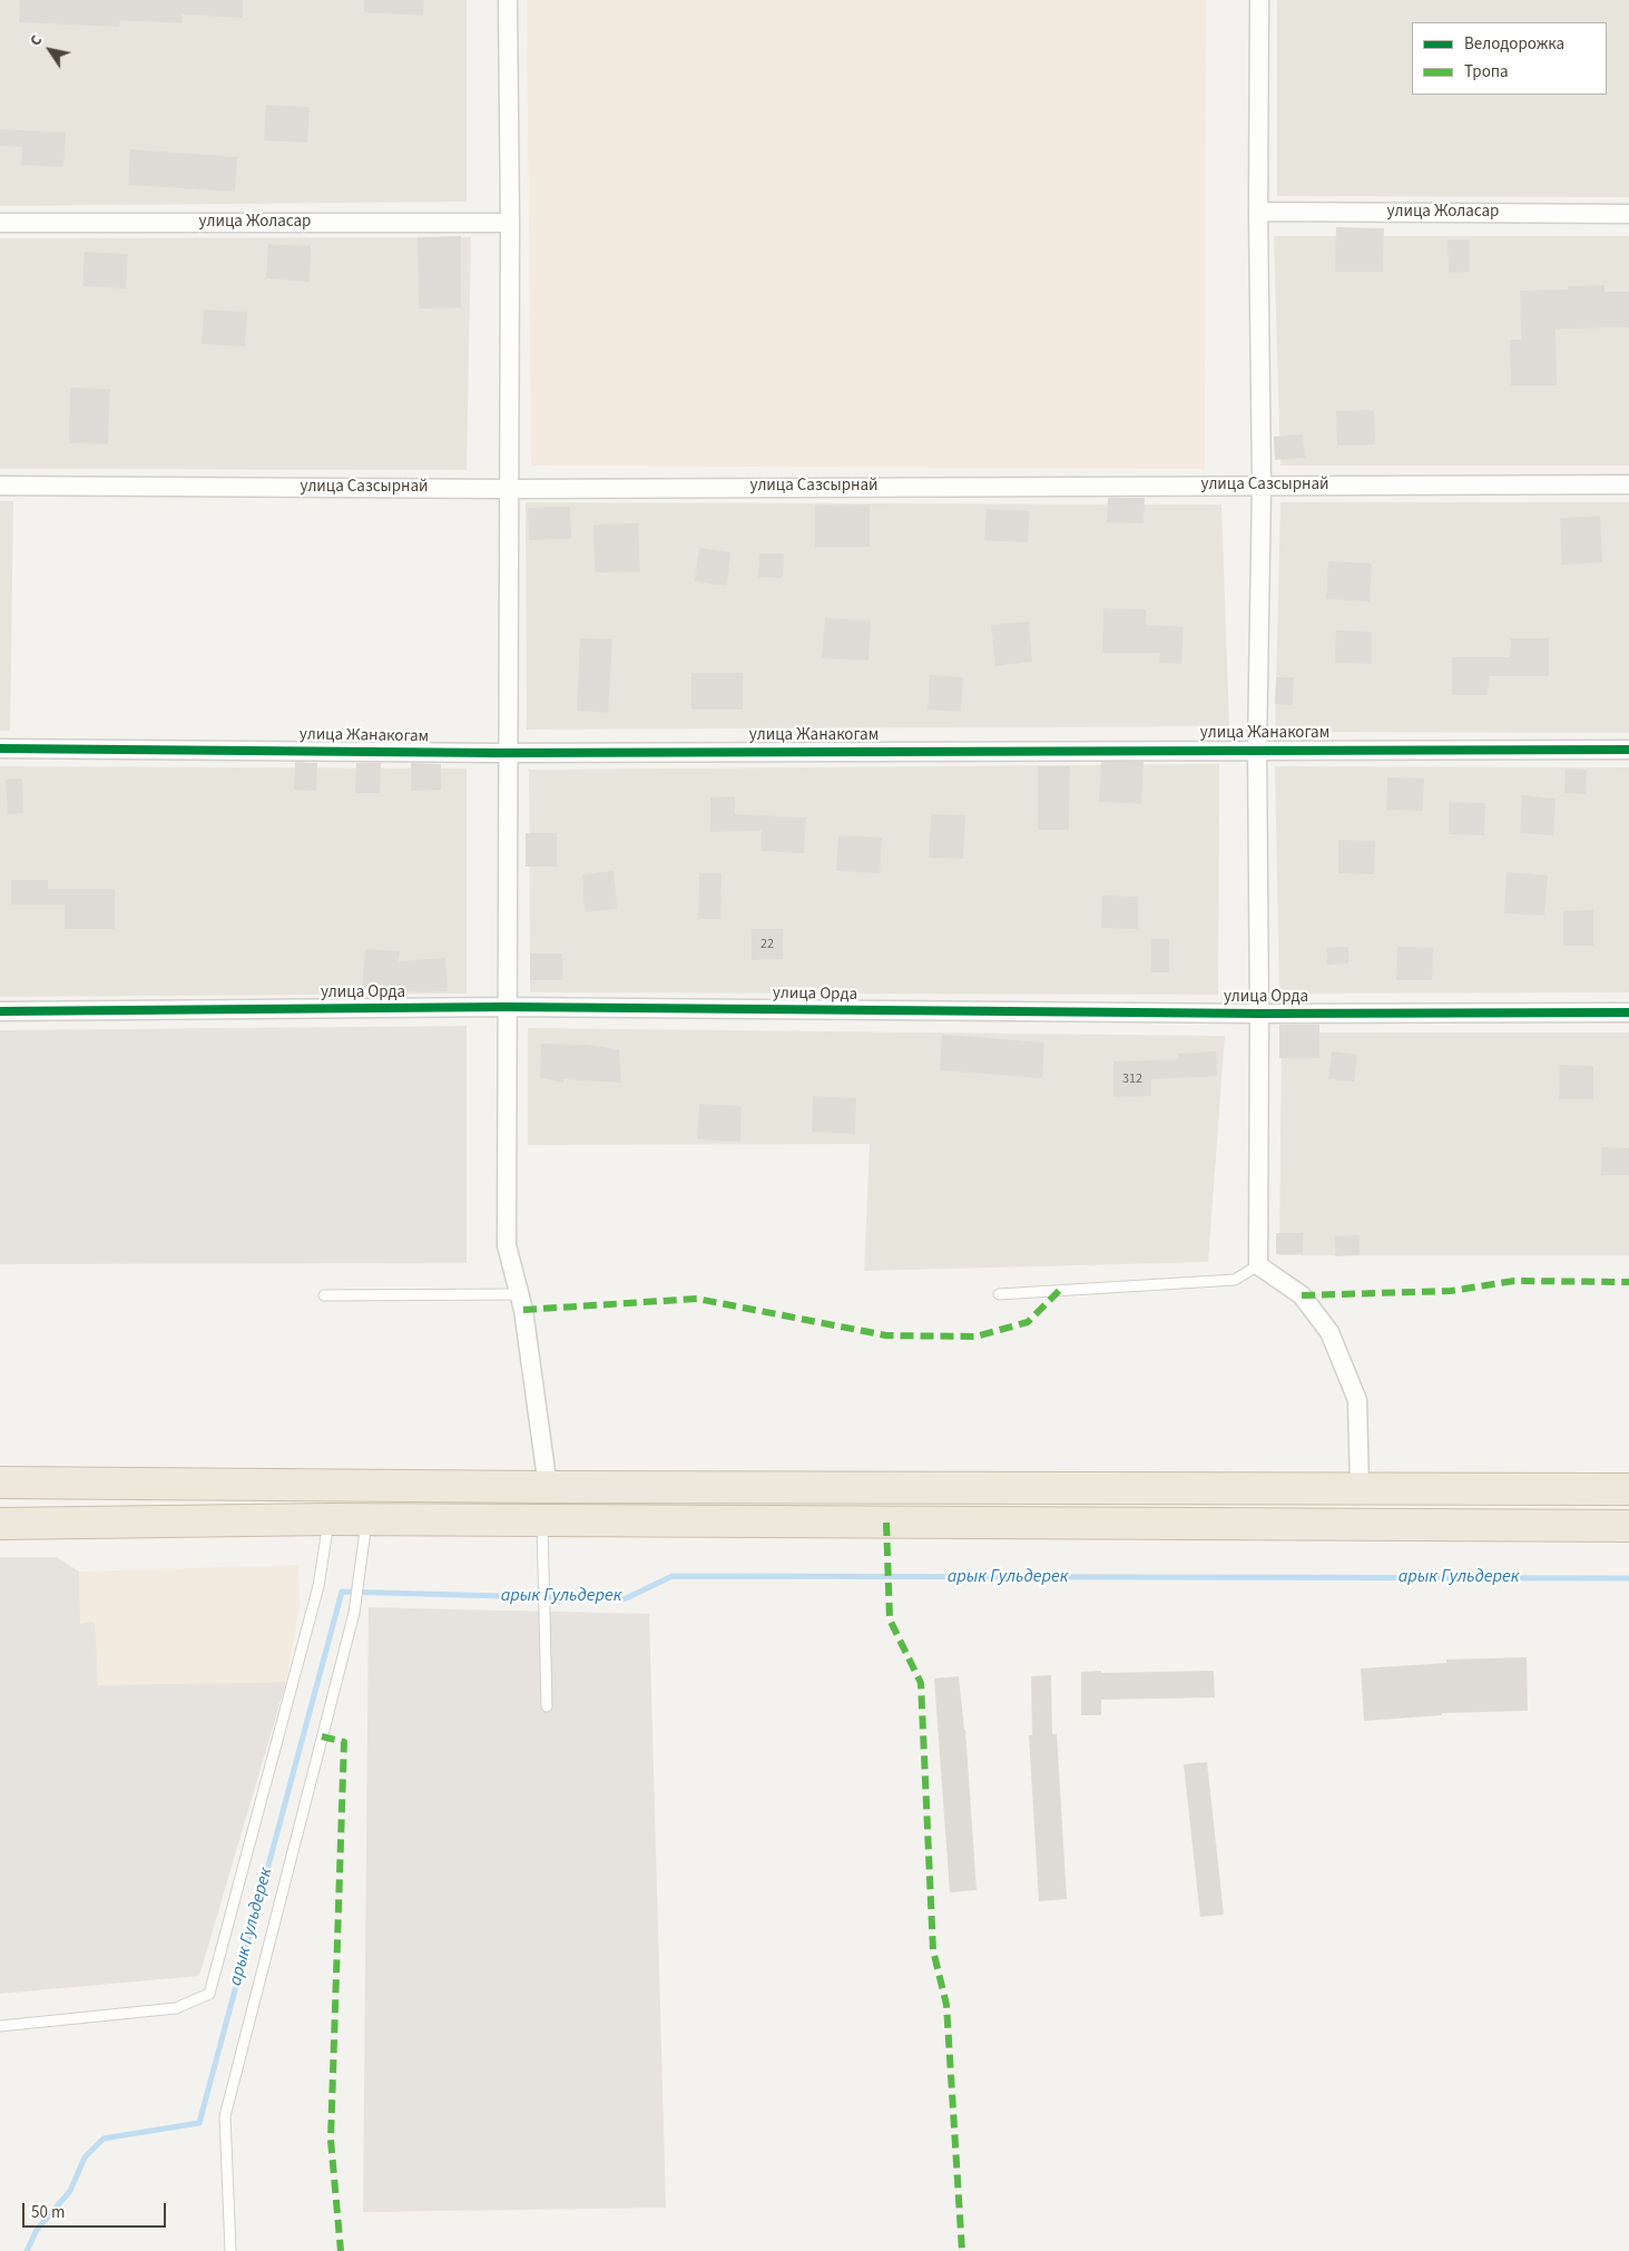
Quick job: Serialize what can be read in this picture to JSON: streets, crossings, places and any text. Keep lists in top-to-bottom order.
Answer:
{
  "streets": {
    "street": [
      "улица Жоласар",
      "улица Сазсырнай",
      "улица Жанакогам",
      "улица Орда"
    ]
  },
  "water": ["арык Гульдерек"],
  "house_numbers": ["22", "312"],
  "legend": ["Велодорожка", "Тропа"],
  "scale_bar": "50 m",
  "north": "top left"
}
